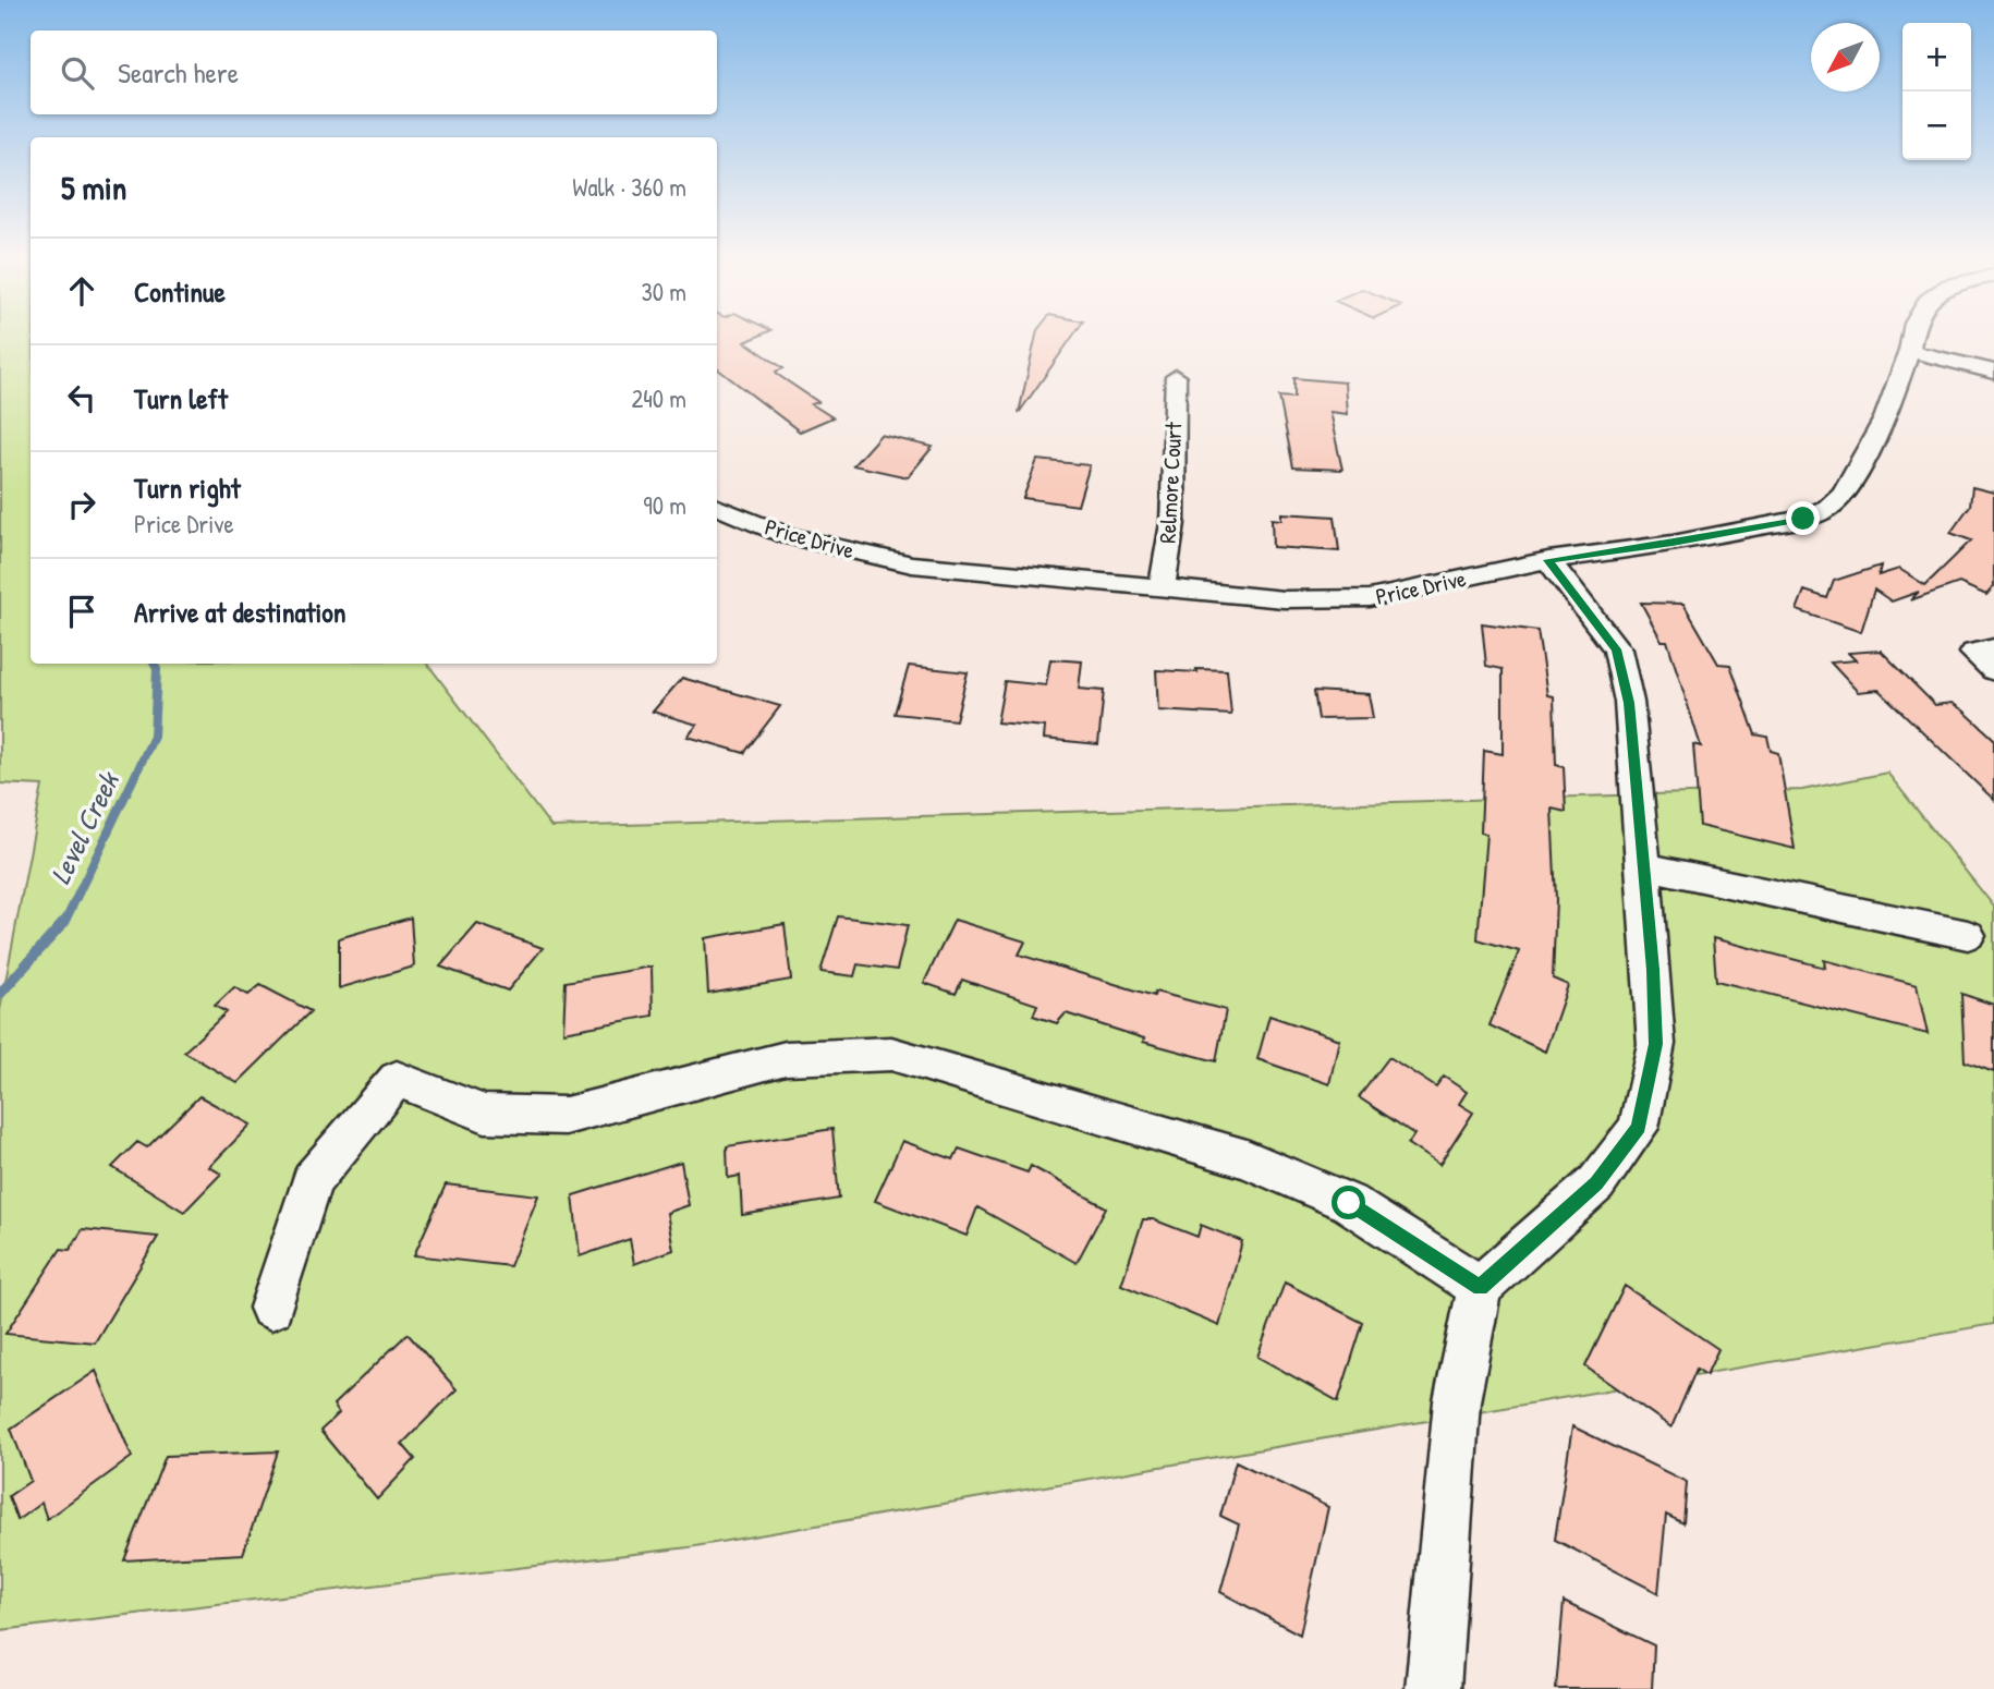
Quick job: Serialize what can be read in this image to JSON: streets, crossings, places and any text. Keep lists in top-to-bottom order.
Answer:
{
  "streets": {
    "street": ["Relmore Court", "Price Drive"]
  },
  "crossings": [
    ["Relmore Court", "Price Drive"]
  ],
  "water": ["Level Creek"],
  "north": "bottom left",
  "page": {
    "map_buttons": ["+", "−"],
    "search": "Search here",
    "heading": ["5 min", "Walk · 360 m"],
    "list": [
      ["Continue", "30 m"],
      ["Turn left", "240 m"],
      ["Turn right", "Price Drive", "90 m"],
      "Arrive at destination"
    ]
  }
}
